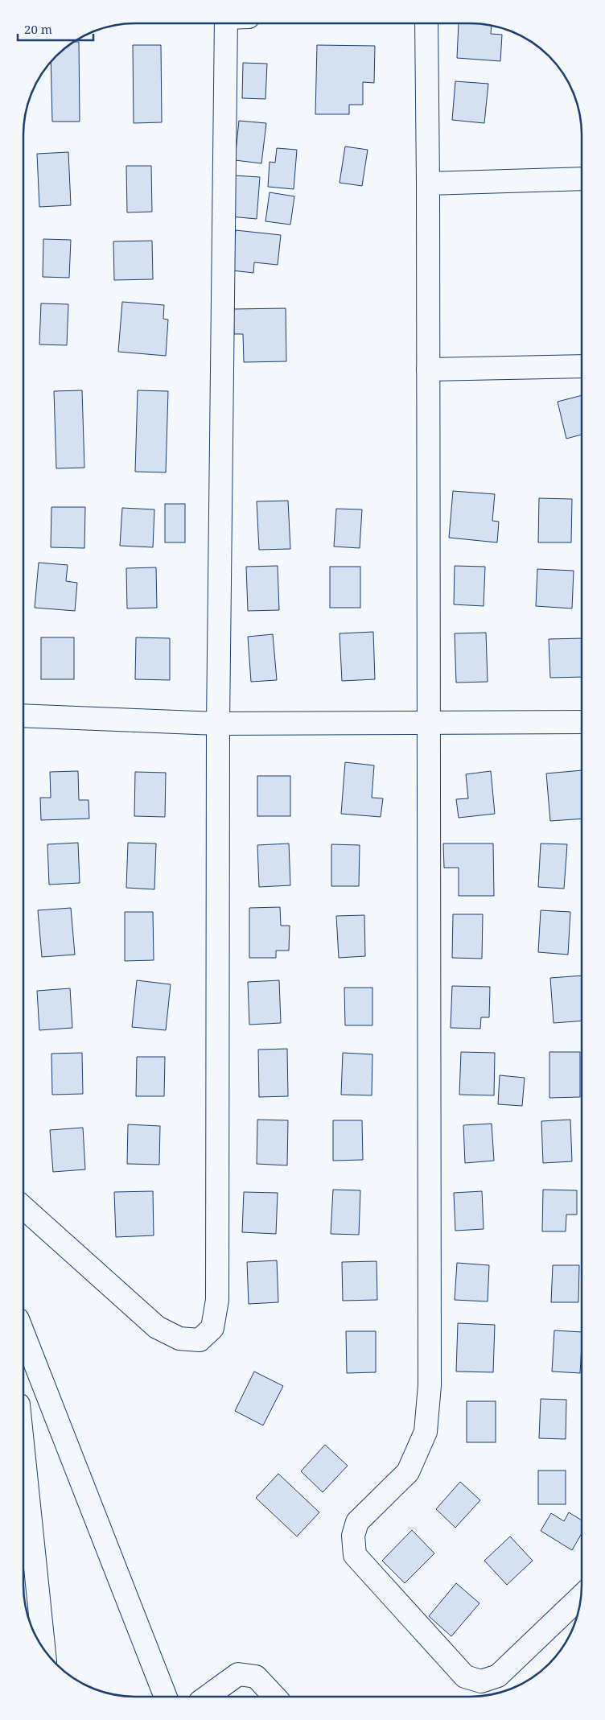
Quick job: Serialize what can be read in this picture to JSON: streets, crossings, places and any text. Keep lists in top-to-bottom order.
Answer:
{
  "scale_bar": "20 m"
}
